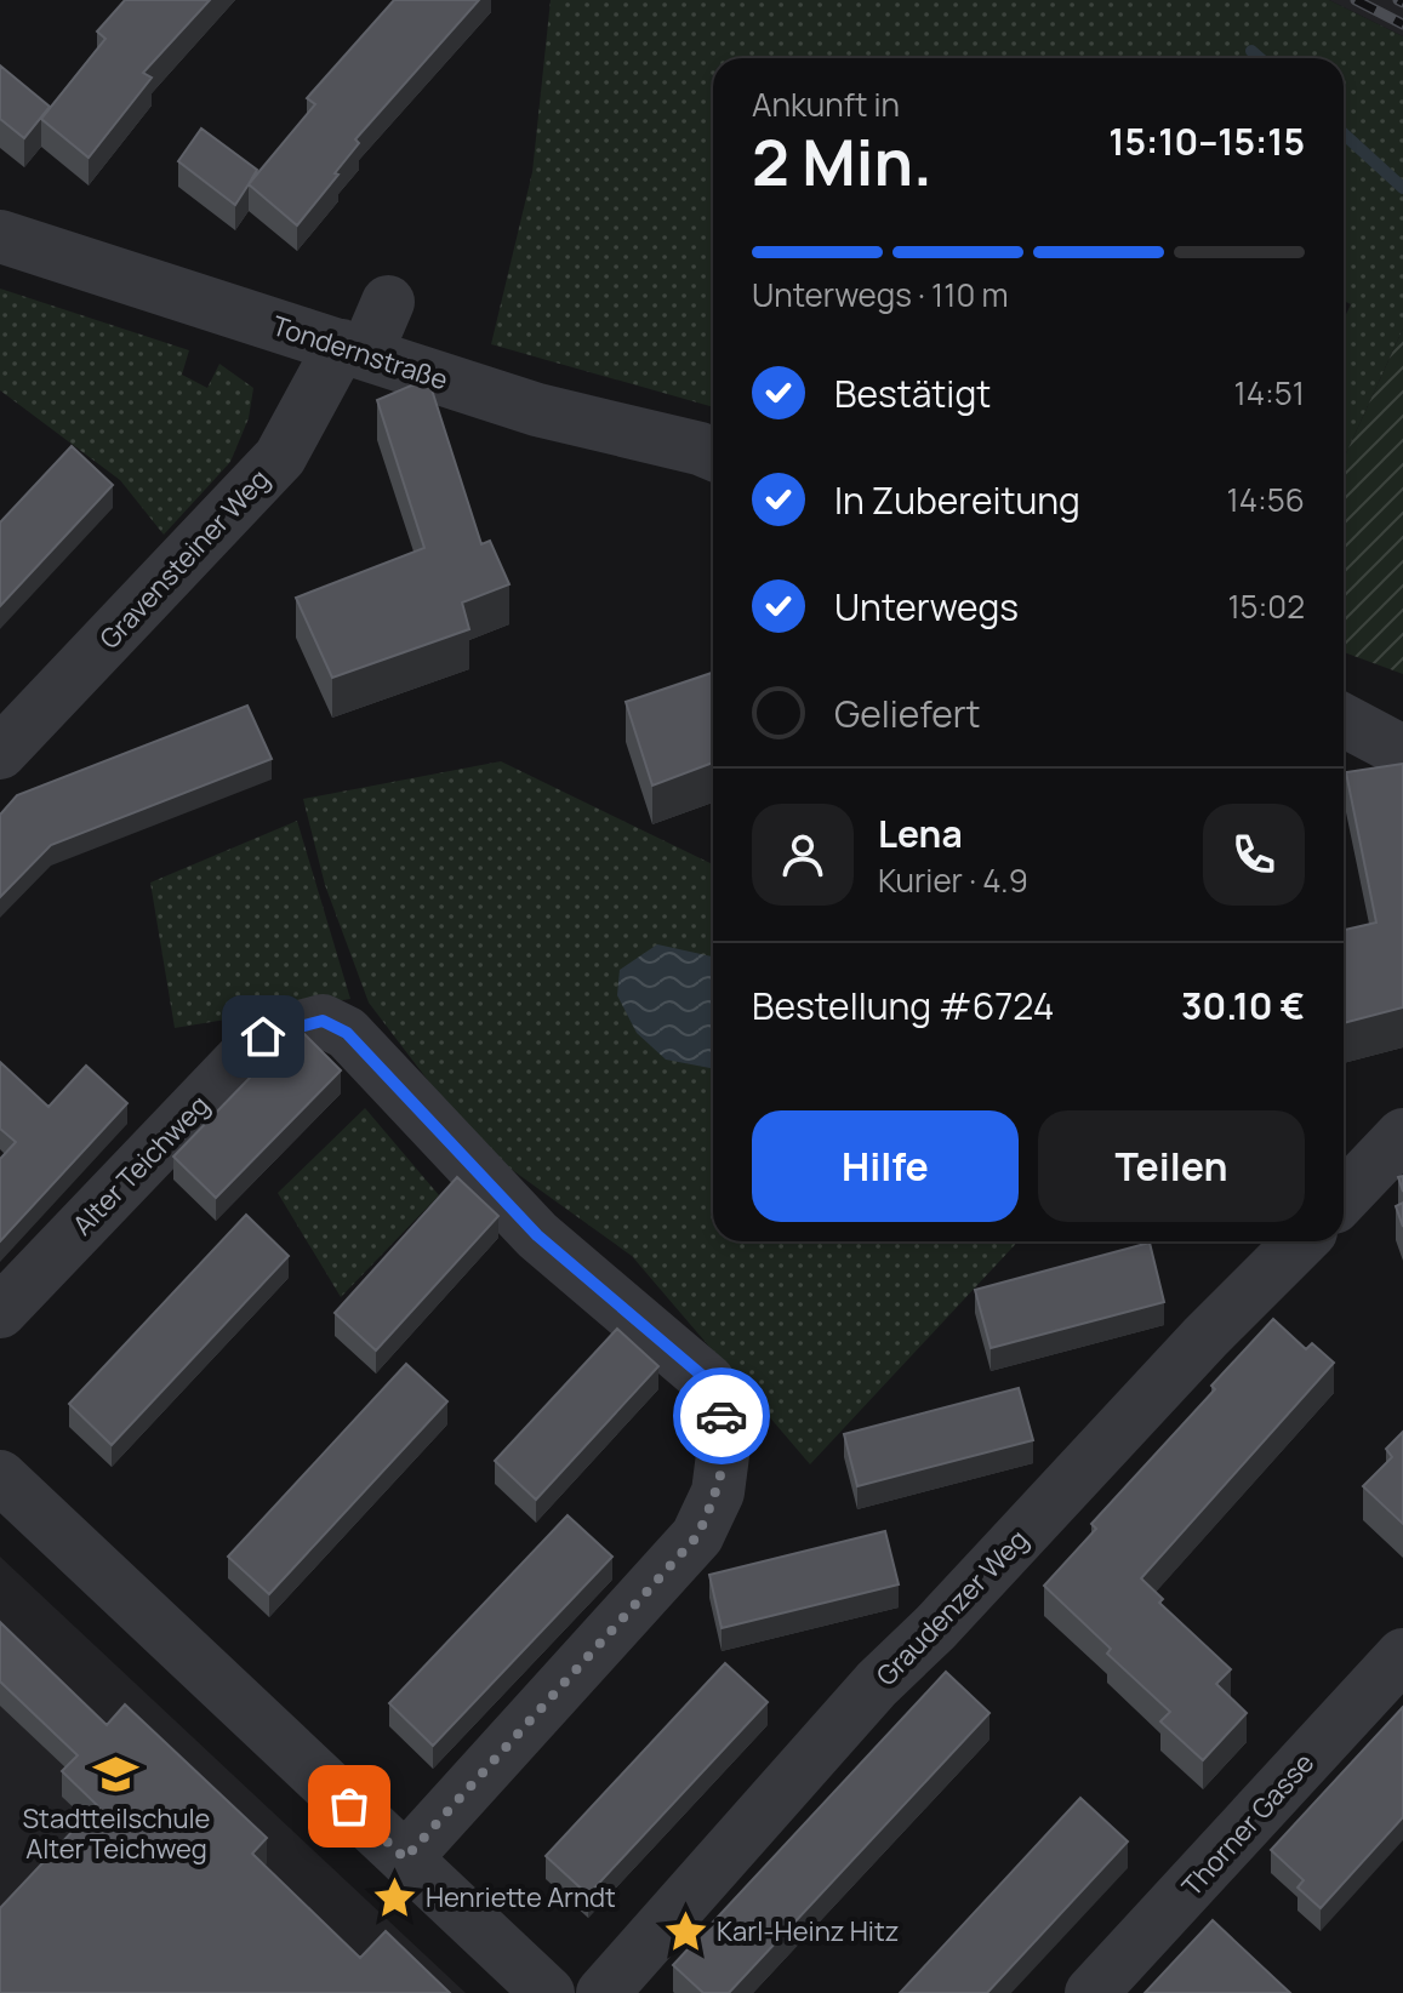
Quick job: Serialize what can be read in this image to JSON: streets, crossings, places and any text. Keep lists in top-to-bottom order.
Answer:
{
  "streets": {
    "street": [
      "Tondernstraße",
      "Gravensteiner Weg",
      "Alter Teichweg",
      "Graudenzer Weg",
      "Thorner Gasse"
    ]
  },
  "crossings": [
    ["Tondernstraße", "Gravensteiner Weg"]
  ],
  "places": {
    "school or university": ["Stadtteilschule Alter Teichweg"],
    "place": ["Henriette Arndt", "Karl-Heinz Hitz"]
  },
  "page": {
    "heading": ["2 Min.", "Ankunft in", "15:10–15:15"],
    "panel": [
      "Lena",
      "Kurier · 4.9",
      "Bestellung #6724",
      "30.10 €"
    ],
    "bar": "Unterwegs · 110 m",
    "list": [
      ["Bestätigt", "14:51"],
      ["In Zubereitung", "14:56"],
      ["Unterwegs", "15:02"],
      "Geliefert"
    ],
    "buttons": ["Hilfe", "Teilen"]
  }
}
